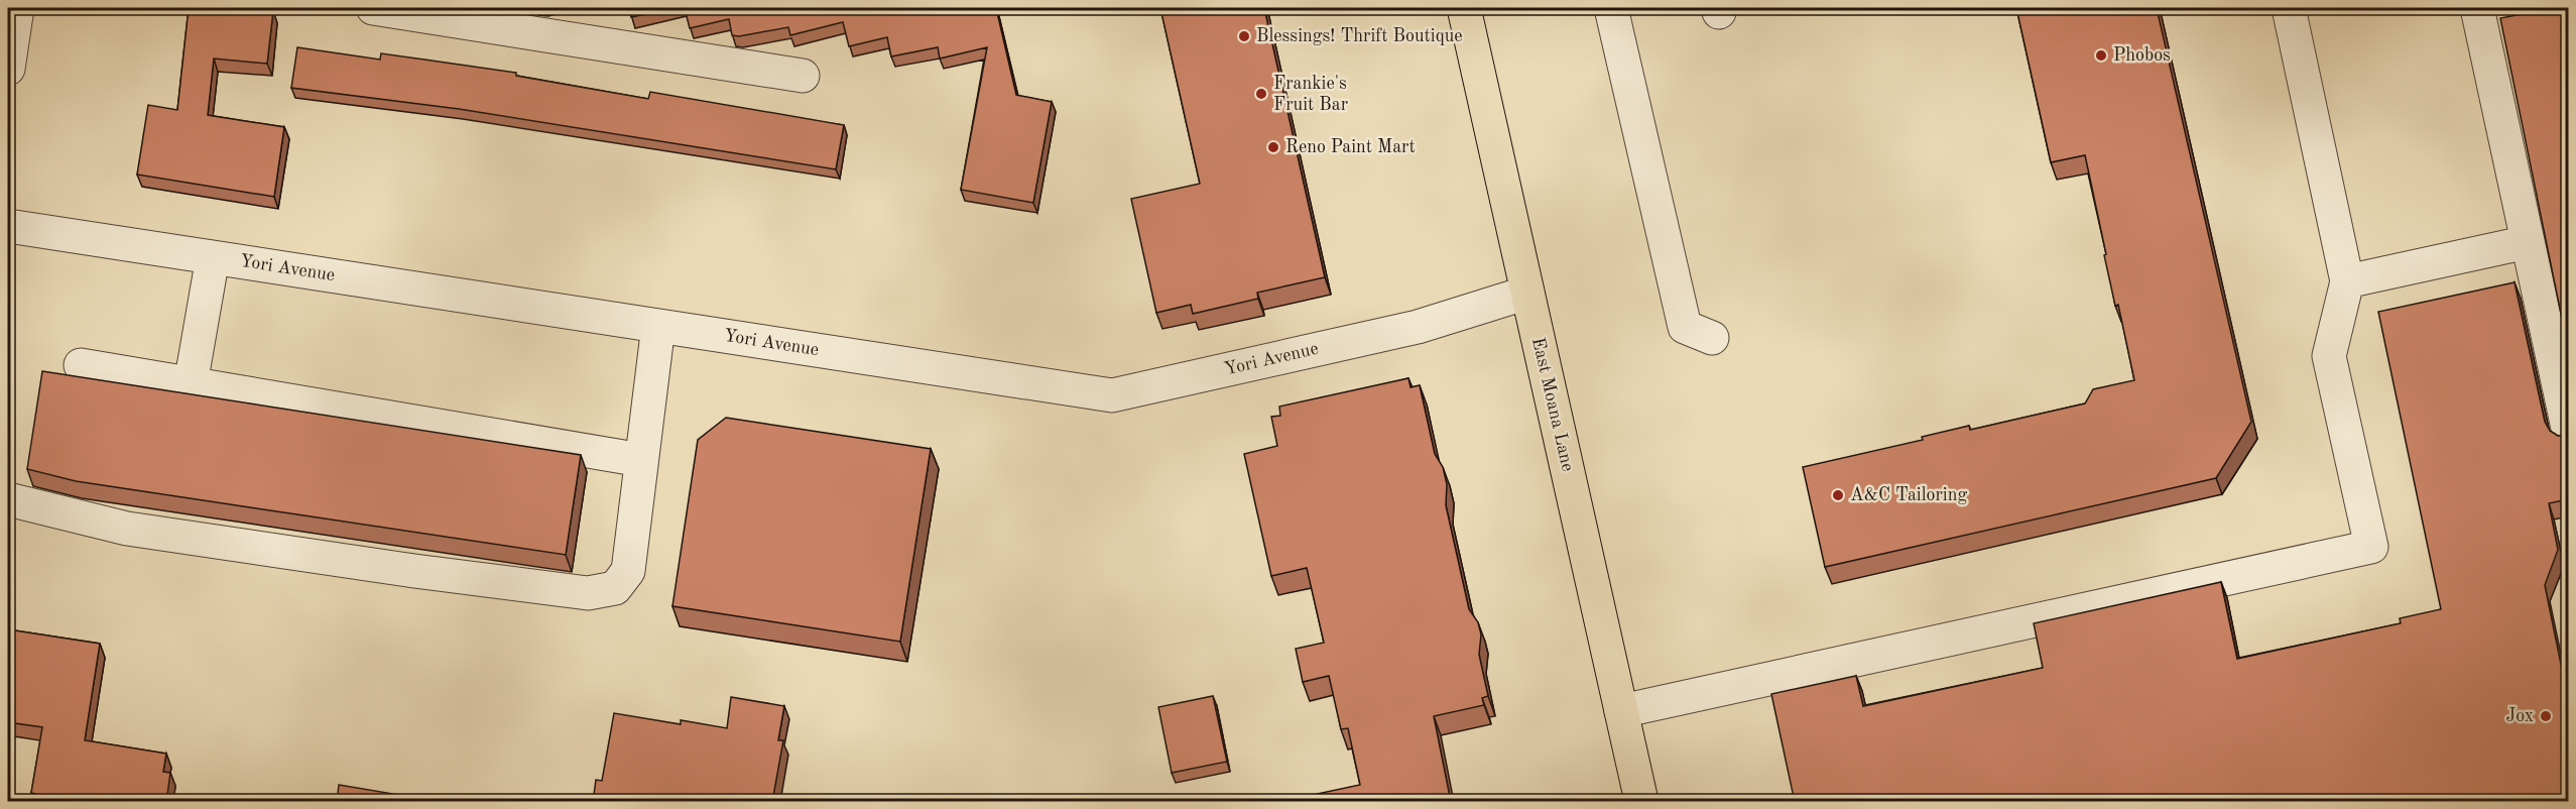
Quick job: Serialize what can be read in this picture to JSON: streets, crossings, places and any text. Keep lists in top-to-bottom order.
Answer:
{
  "streets": {
    "main road": ["East Moana Lane"],
    "street": ["Yori Avenue"]
  },
  "crossings": [
    ["Yori Avenue", "East Moana Lane"]
  ],
  "places": [
    "Blessings! Thrift Boutique",
    "Phobos",
    "Frankie's Fruit Bar",
    "Reno Paint Mart",
    "A&C Tailoring",
    "Jox"
  ]
}
